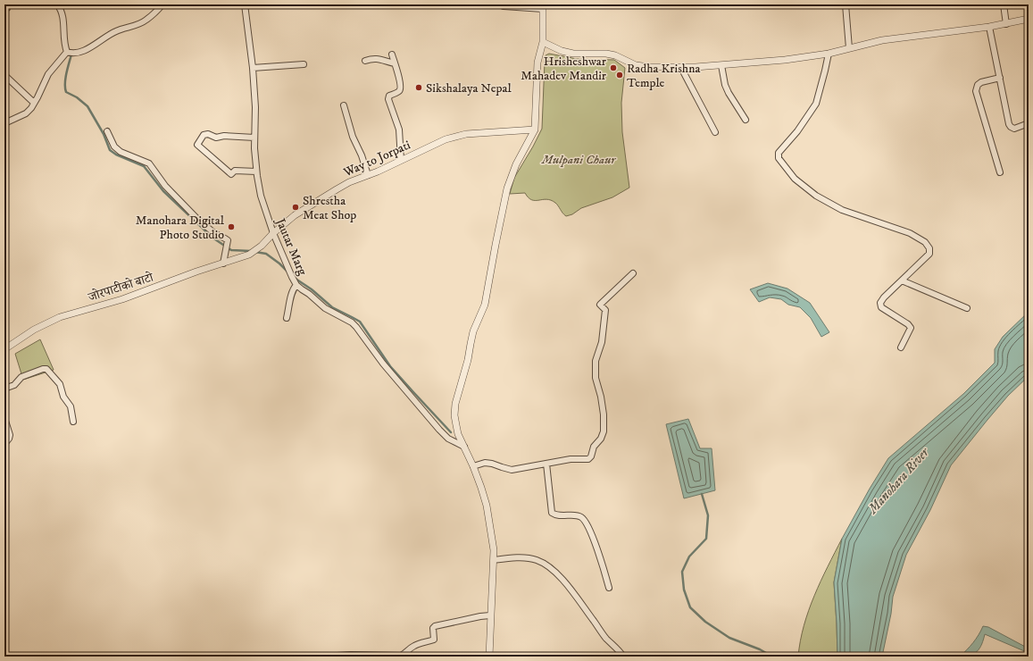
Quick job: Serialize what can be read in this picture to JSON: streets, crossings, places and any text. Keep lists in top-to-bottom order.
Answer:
{
  "streets": {
    "street": ["Way to Jorpati", "Jautar Marg", "जोरपाटीको बाटो"]
  },
  "crossings": [
    ["Way to Jorpati", "Jautar Marg"],
    ["Way to Jorpati", "जोरपाटीको बाटो"]
  ],
  "water": ["Manohara River"],
  "parks": ["Mulpani Chaur"],
  "places": [
    "Hrisheshwar Mahadev Mandir",
    "Radha Krishna Temple",
    "Sikshalaya Nepal",
    "Shrestha Meat Shop",
    "Manohara Digital Photo Studio"
  ]
}
